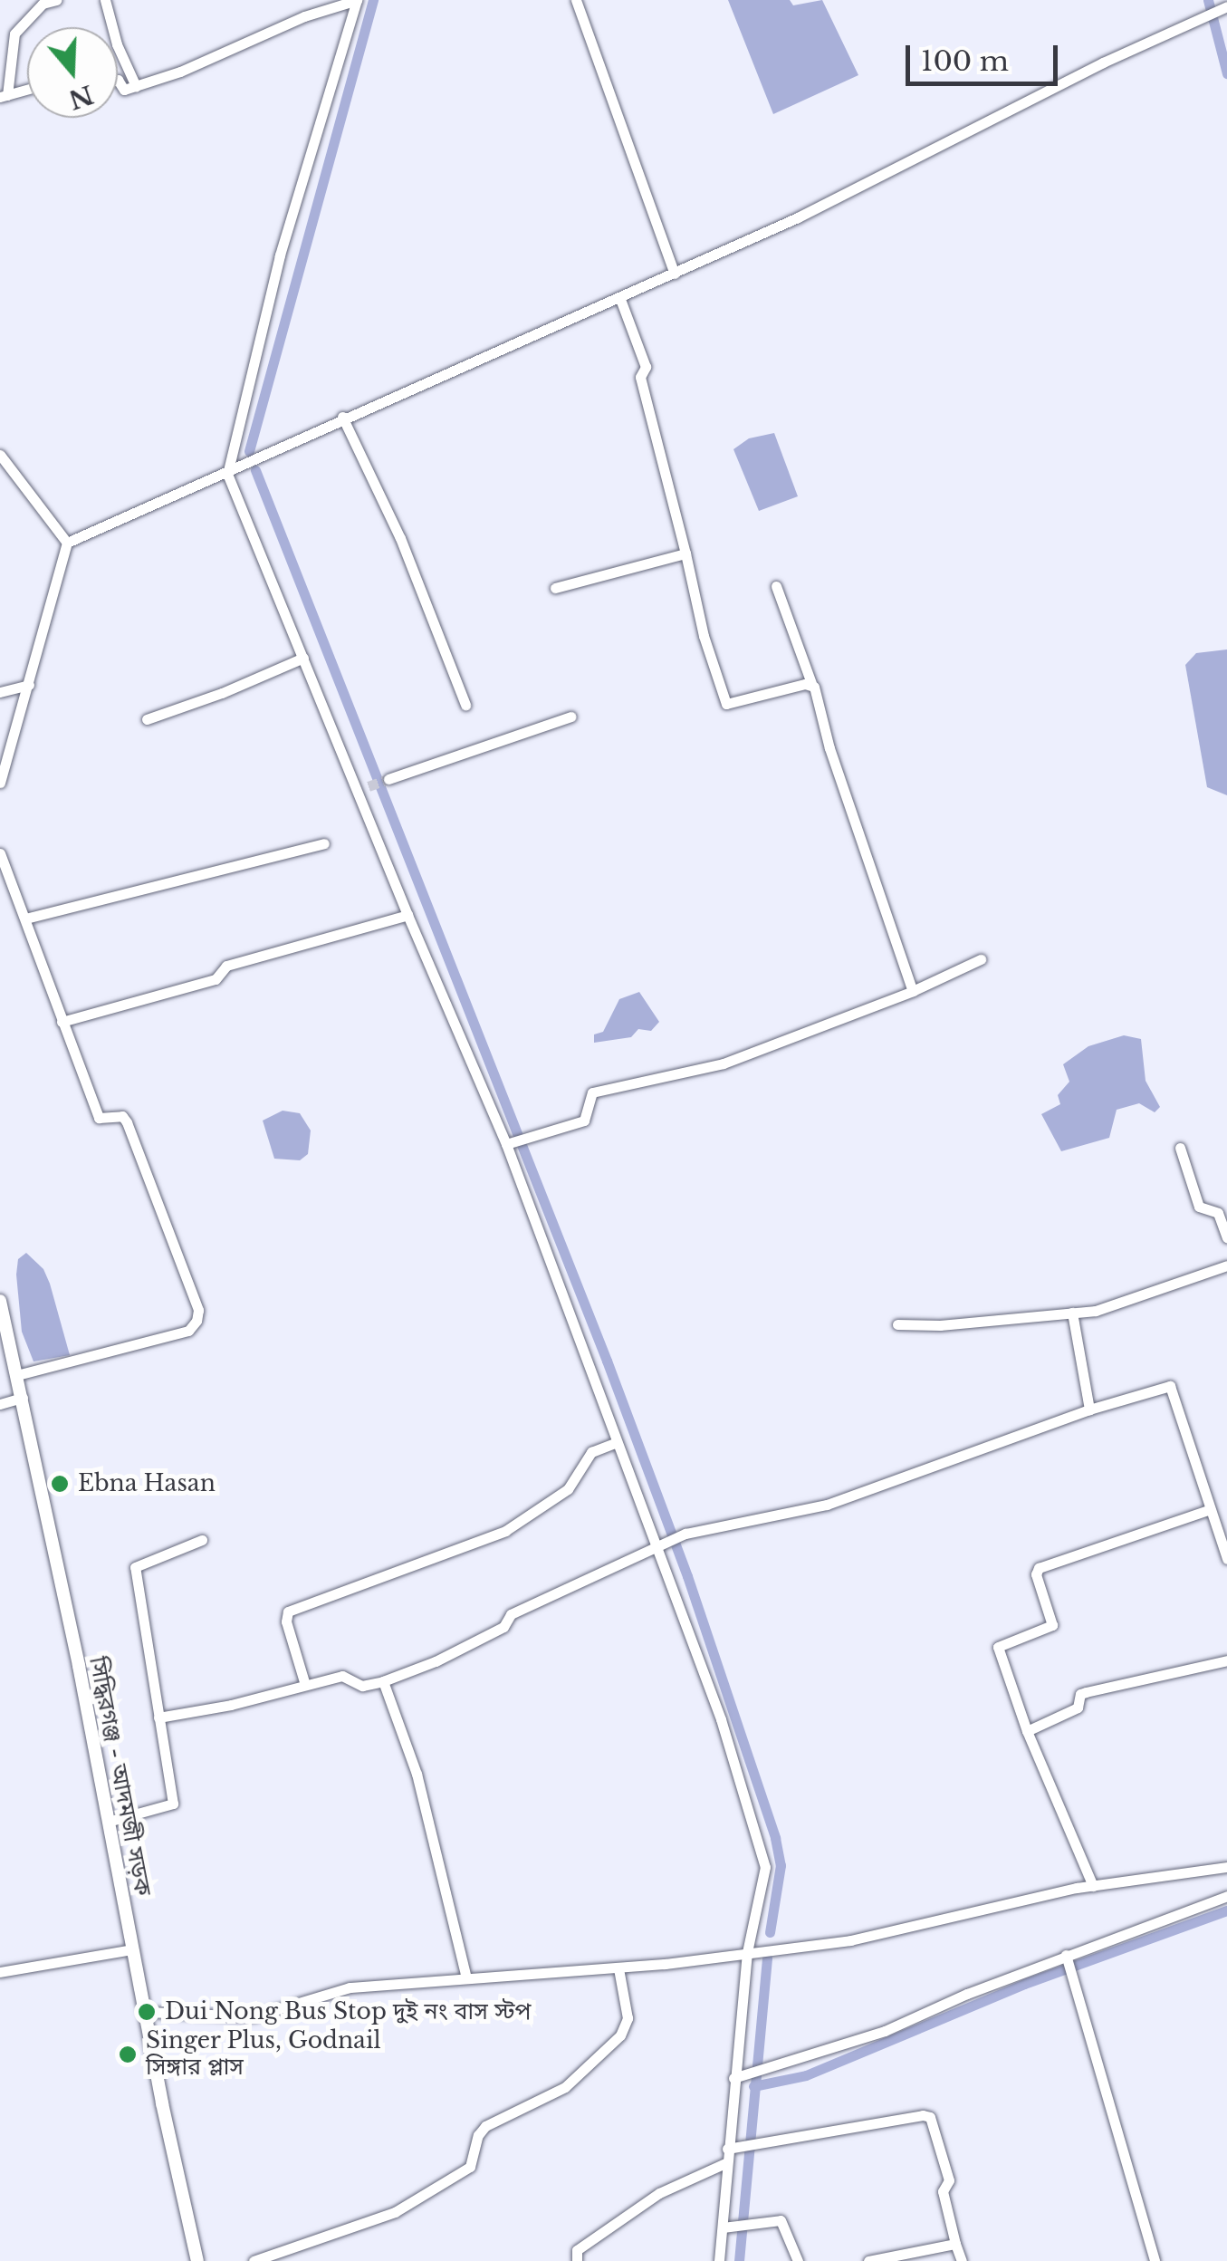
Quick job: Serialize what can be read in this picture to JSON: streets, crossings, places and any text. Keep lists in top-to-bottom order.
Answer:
{
  "streets": {
    "main road": ["সিদ্ধিরগঞ্জ - আদমজী সড়ক"]
  },
  "places": ["Ebna Hasan", "Dui Nong Bus Stop দুই নং বাস স্টপ", "Singer Plus, Godnail সিঙ্গার প্লাস"],
  "scale_bar": "100 m",
  "north": "bottom"
}
